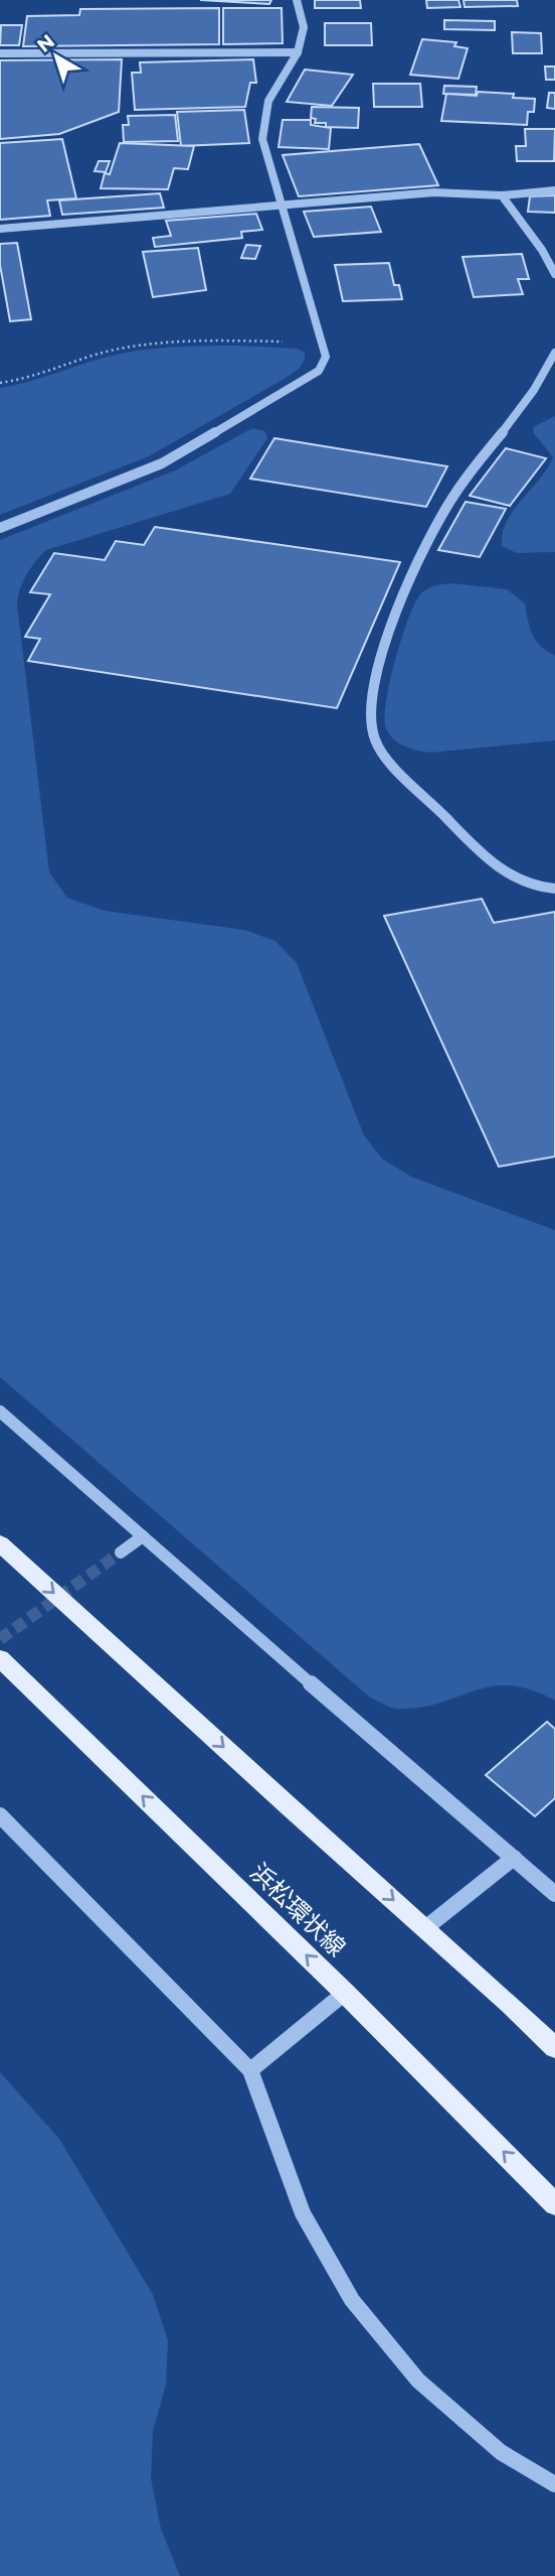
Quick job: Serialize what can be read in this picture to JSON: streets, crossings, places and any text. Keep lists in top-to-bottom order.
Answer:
{
  "streets": {
    "main road": ["浜松環状線"]
  },
  "north": "top left"
}
